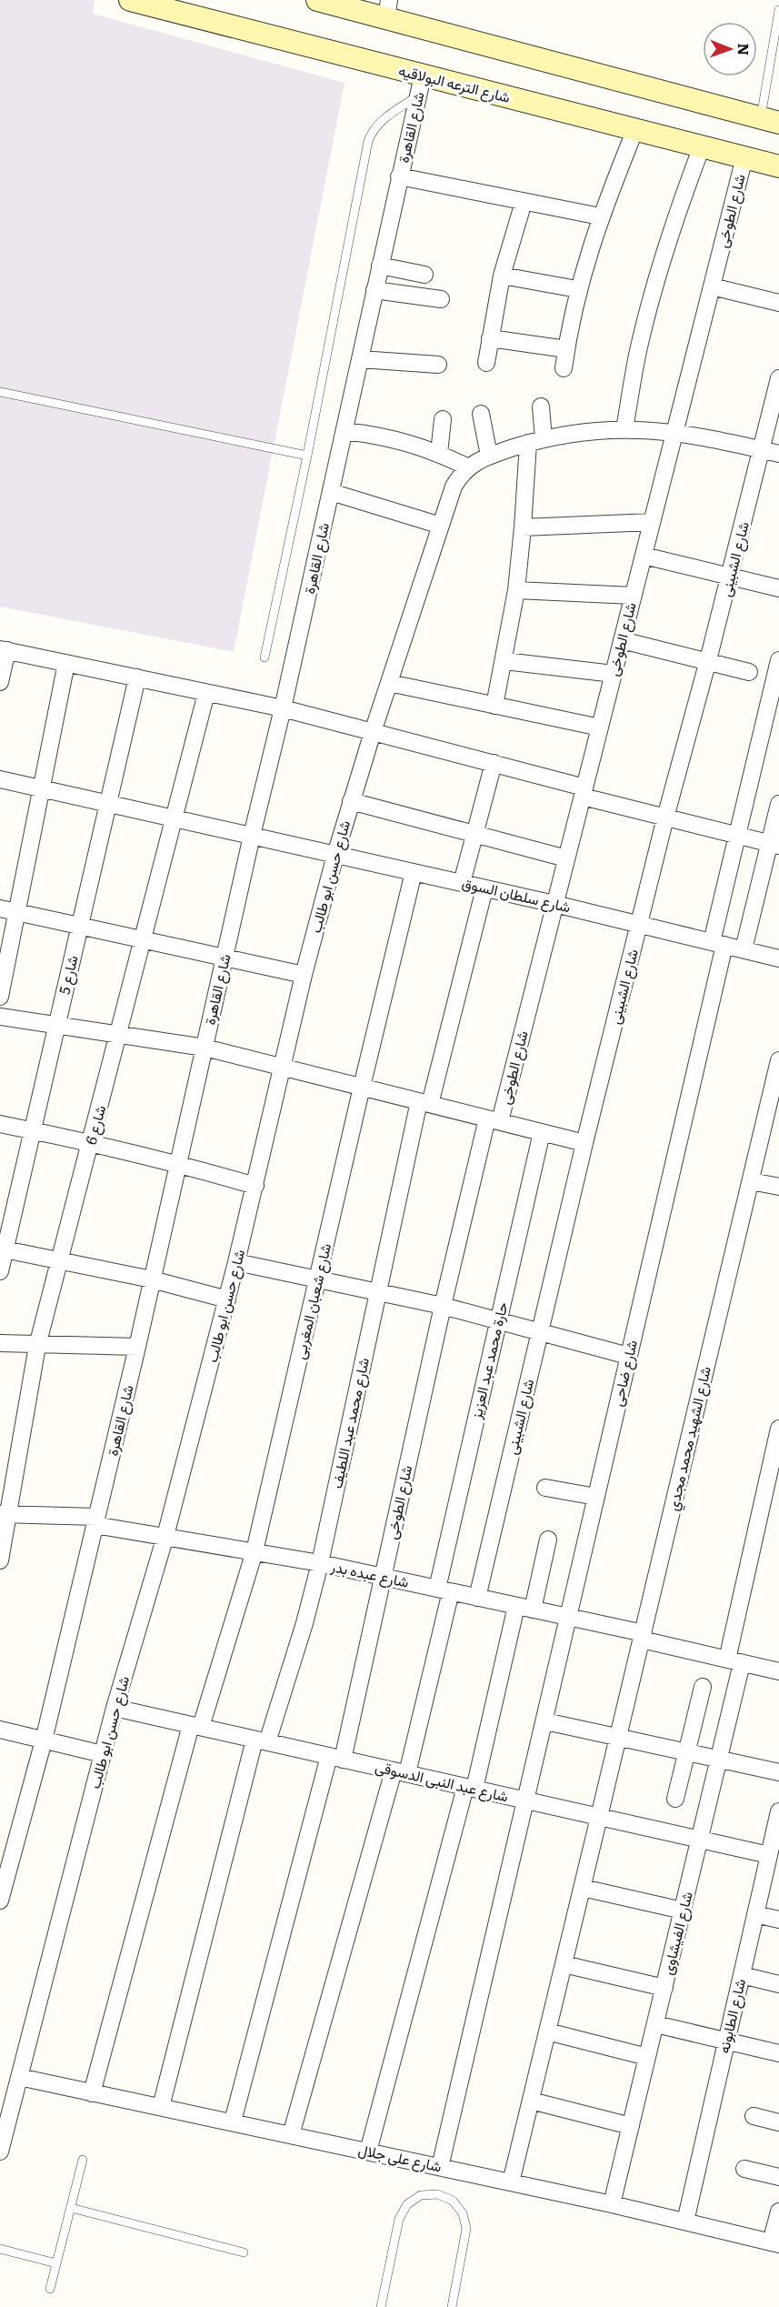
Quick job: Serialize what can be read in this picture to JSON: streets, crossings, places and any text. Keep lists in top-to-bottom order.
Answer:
{
  "streets": {
    "street": [
      "شارع الترعه البولاقيه",
      "شارع القاهرة",
      "شارع الطوخى",
      "شارع الشبينى",
      "شارع حسن ابو طالب",
      "شارع سلطان السوق",
      "شارع 5",
      "شارع 6",
      "شارع شعبان المغربى",
      "حارة محمد عبد العزيز",
      "شارع ضاحى",
      "شارع محمد عبد اللطيف",
      "شارع الشهيد محمد مجدي",
      "شارع عبده بدر",
      "شارع عبد النبى الدسوقى",
      "شارع الفيشاوى",
      "شارع الطابونه",
      "شارع على جلال"
    ]
  },
  "crossings": [
    ["شارع الترعه البولاقيه", "شارع القاهرة"],
    ["شارع الترعه البولاقيه", "شارع الطوخى"],
    ["شارع القاهرة", "شارع سلطان السوق"],
    ["شارع القاهرة", "شارع عبده بدر"],
    ["شارع الطوخى", "شارع سلطان السوق"],
    ["شارع الطوخى", "شارع عبده بدر"],
    ["شارع الطوخى", "شارع عبد النبى الدسوقى"],
    ["شارع الطوخى", "شارع على جلال"],
    ["شارع الشبينى", "شارع سلطان السوق"],
    ["شارع الشبينى", "شارع عبده بدر"],
    ["شارع حسن ابو طالب", "شارع سلطان السوق"],
    ["شارع حسن ابو طالب", "شارع عبده بدر"],
    ["شارع حسن ابو طالب", "شارع عبد النبى الدسوقى"],
    ["شارع حسن ابو طالب", "شارع على جلال"],
    ["شارع سلطان السوق", "شارع 5"],
    ["شارع سلطان السوق", "شارع 6"],
    ["شارع سلطان السوق", "شارع شعبان المغربى"],
    ["شارع سلطان السوق", "شارع ضاحى"],
    ["شارع سلطان السوق", "شارع محمد عبد اللطيف"],
    ["شارع 6", "شارع عبده بدر"],
    ["شارع شعبان المغربى", "شارع عبده بدر"],
    ["شارع شعبان المغربى", "شارع عبد النبى الدسوقى"],
    ["شارع شعبان المغربى", "شارع على جلال"],
    ["حارة محمد عبد العزيز", "شارع عبده بدر"],
    ["حارة محمد عبد العزيز", "شارع عبد النبى الدسوقى"],
    ["حارة محمد عبد العزيز", "شارع على جلال"],
    ["شارع ضاحى", "شارع عبده بدر"],
    ["شارع ضاحى", "شارع عبد النبى الدسوقى"],
    ["شارع ضاحى", "شارع على جلال"],
    ["شارع محمد عبد اللطيف", "شارع عبده بدر"],
    ["شارع محمد عبد اللطيف", "شارع عبد النبى الدسوقى"],
    ["شارع محمد عبد اللطيف", "شارع على جلال"],
    ["شارع الشهيد محمد مجدي", "شارع عبده بدر"],
    ["شارع الشهيد محمد مجدي", "شارع عبد النبى الدسوقى"],
    ["شارع الشهيد محمد مجدي", "شارع على جلال"],
    ["شارع عبده بدر", "شارع الفيشاوى"],
    ["شارع عبد النبى الدسوقى", "شارع الفيشاوى"],
    ["شارع عبد النبى الدسوقى", "شارع الطابونه"],
    ["شارع الفيشاوى", "شارع على جلال"],
    ["شارع الطابونه", "شارع على جلال"]
  ],
  "north": "right"
}
